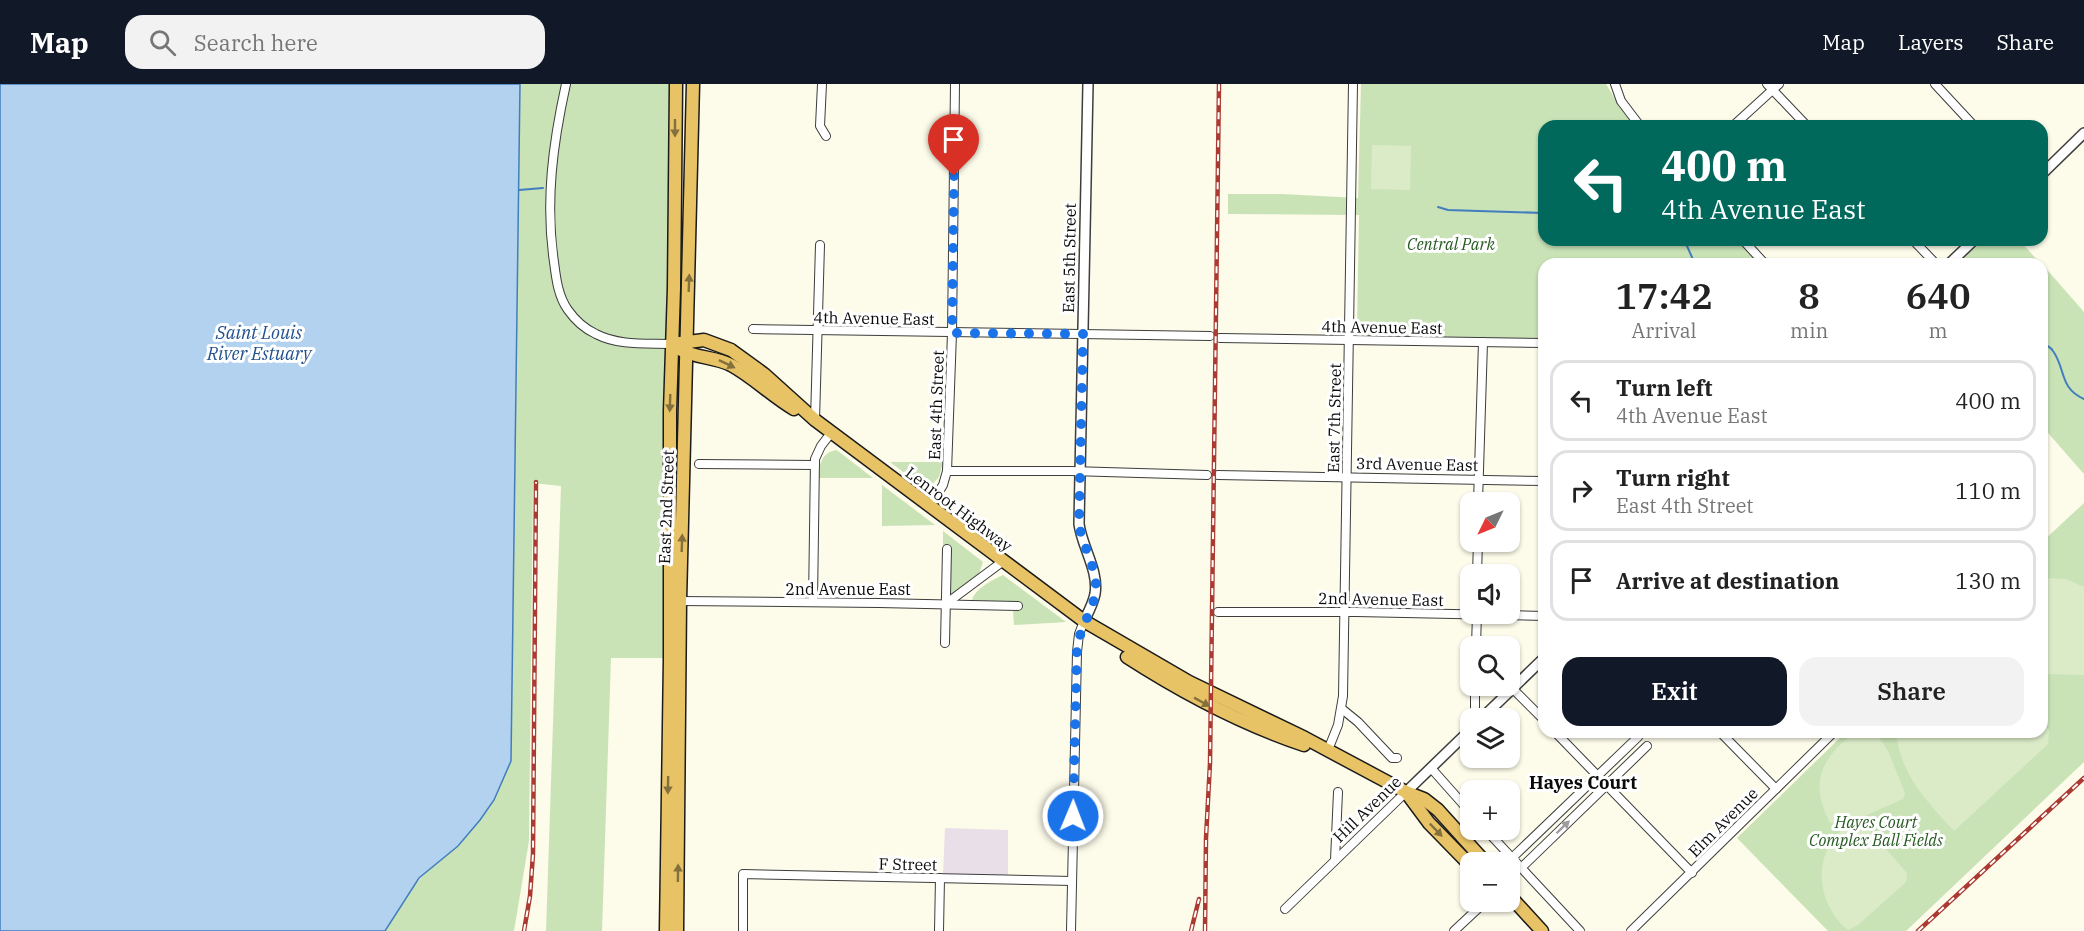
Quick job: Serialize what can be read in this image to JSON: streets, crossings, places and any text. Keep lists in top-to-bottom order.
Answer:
{
  "streets": {
    "highway": ["East 2nd Street", "Lenroot Highway"],
    "street": [
      "East 5th Street",
      "4th Avenue East",
      "East 4th Street",
      "East 7th Street",
      "3rd Avenue East",
      "2nd Avenue East",
      "Hill Avenue",
      "Elm Avenue",
      "F Street"
    ]
  },
  "crossings": [
    ["East 5th Street", "4th Avenue East"],
    ["East 5th Street", "Lenroot Highway"],
    ["East 5th Street", "F Street"],
    ["4th Avenue East", "East 4th Street"],
    ["4th Avenue East", "East 7th Street"],
    ["East 4th Street", "Lenroot Highway"],
    ["East 7th Street", "3rd Avenue East"],
    ["East 7th Street", "Lenroot Highway"],
    ["East 7th Street", "2nd Avenue East"],
    ["East 2nd Street", "Lenroot Highway"],
    ["East 2nd Street", "2nd Avenue East"],
    ["Lenroot Highway", "Hill Avenue"]
  ],
  "districts": ["Hayes Court"],
  "water": ["Saint Louis River Estuary"],
  "parks": ["Central Park", "Hayes Court Complex Ball Fields"],
  "north": "bottom left",
  "page": {
    "header": "Map",
    "search": "Search here",
    "nav": ["Map", "Layers", "Share"],
    "turn": ["400 m", "4th Avenue East"],
    "eta": [
      "17:42",
      "Arrival",
      "8",
      "min",
      "640",
      "m"
    ],
    "list": [
      {
        "name": "Turn left",
        "note": "4th Avenue East",
        "value": "400 m"
      },
      {
        "name": "Turn right",
        "note": "East 4th Street",
        "value": "110 m"
      },
      {
        "name": "Arrive at destination",
        "value": "130 m"
      }
    ],
    "map_buttons": ["+", "−"],
    "buttons": ["Exit", "Share"]
  }
}
